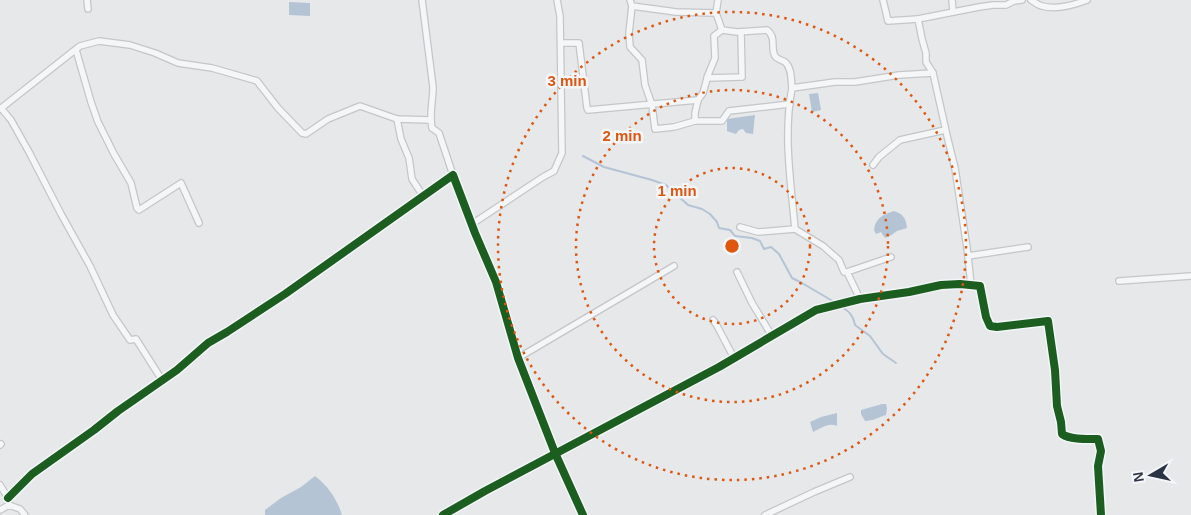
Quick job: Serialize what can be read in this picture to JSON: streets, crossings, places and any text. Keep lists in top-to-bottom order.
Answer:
{
  "north": "left",
  "rings": ["3 min", "2 min", "1 min"]
}
